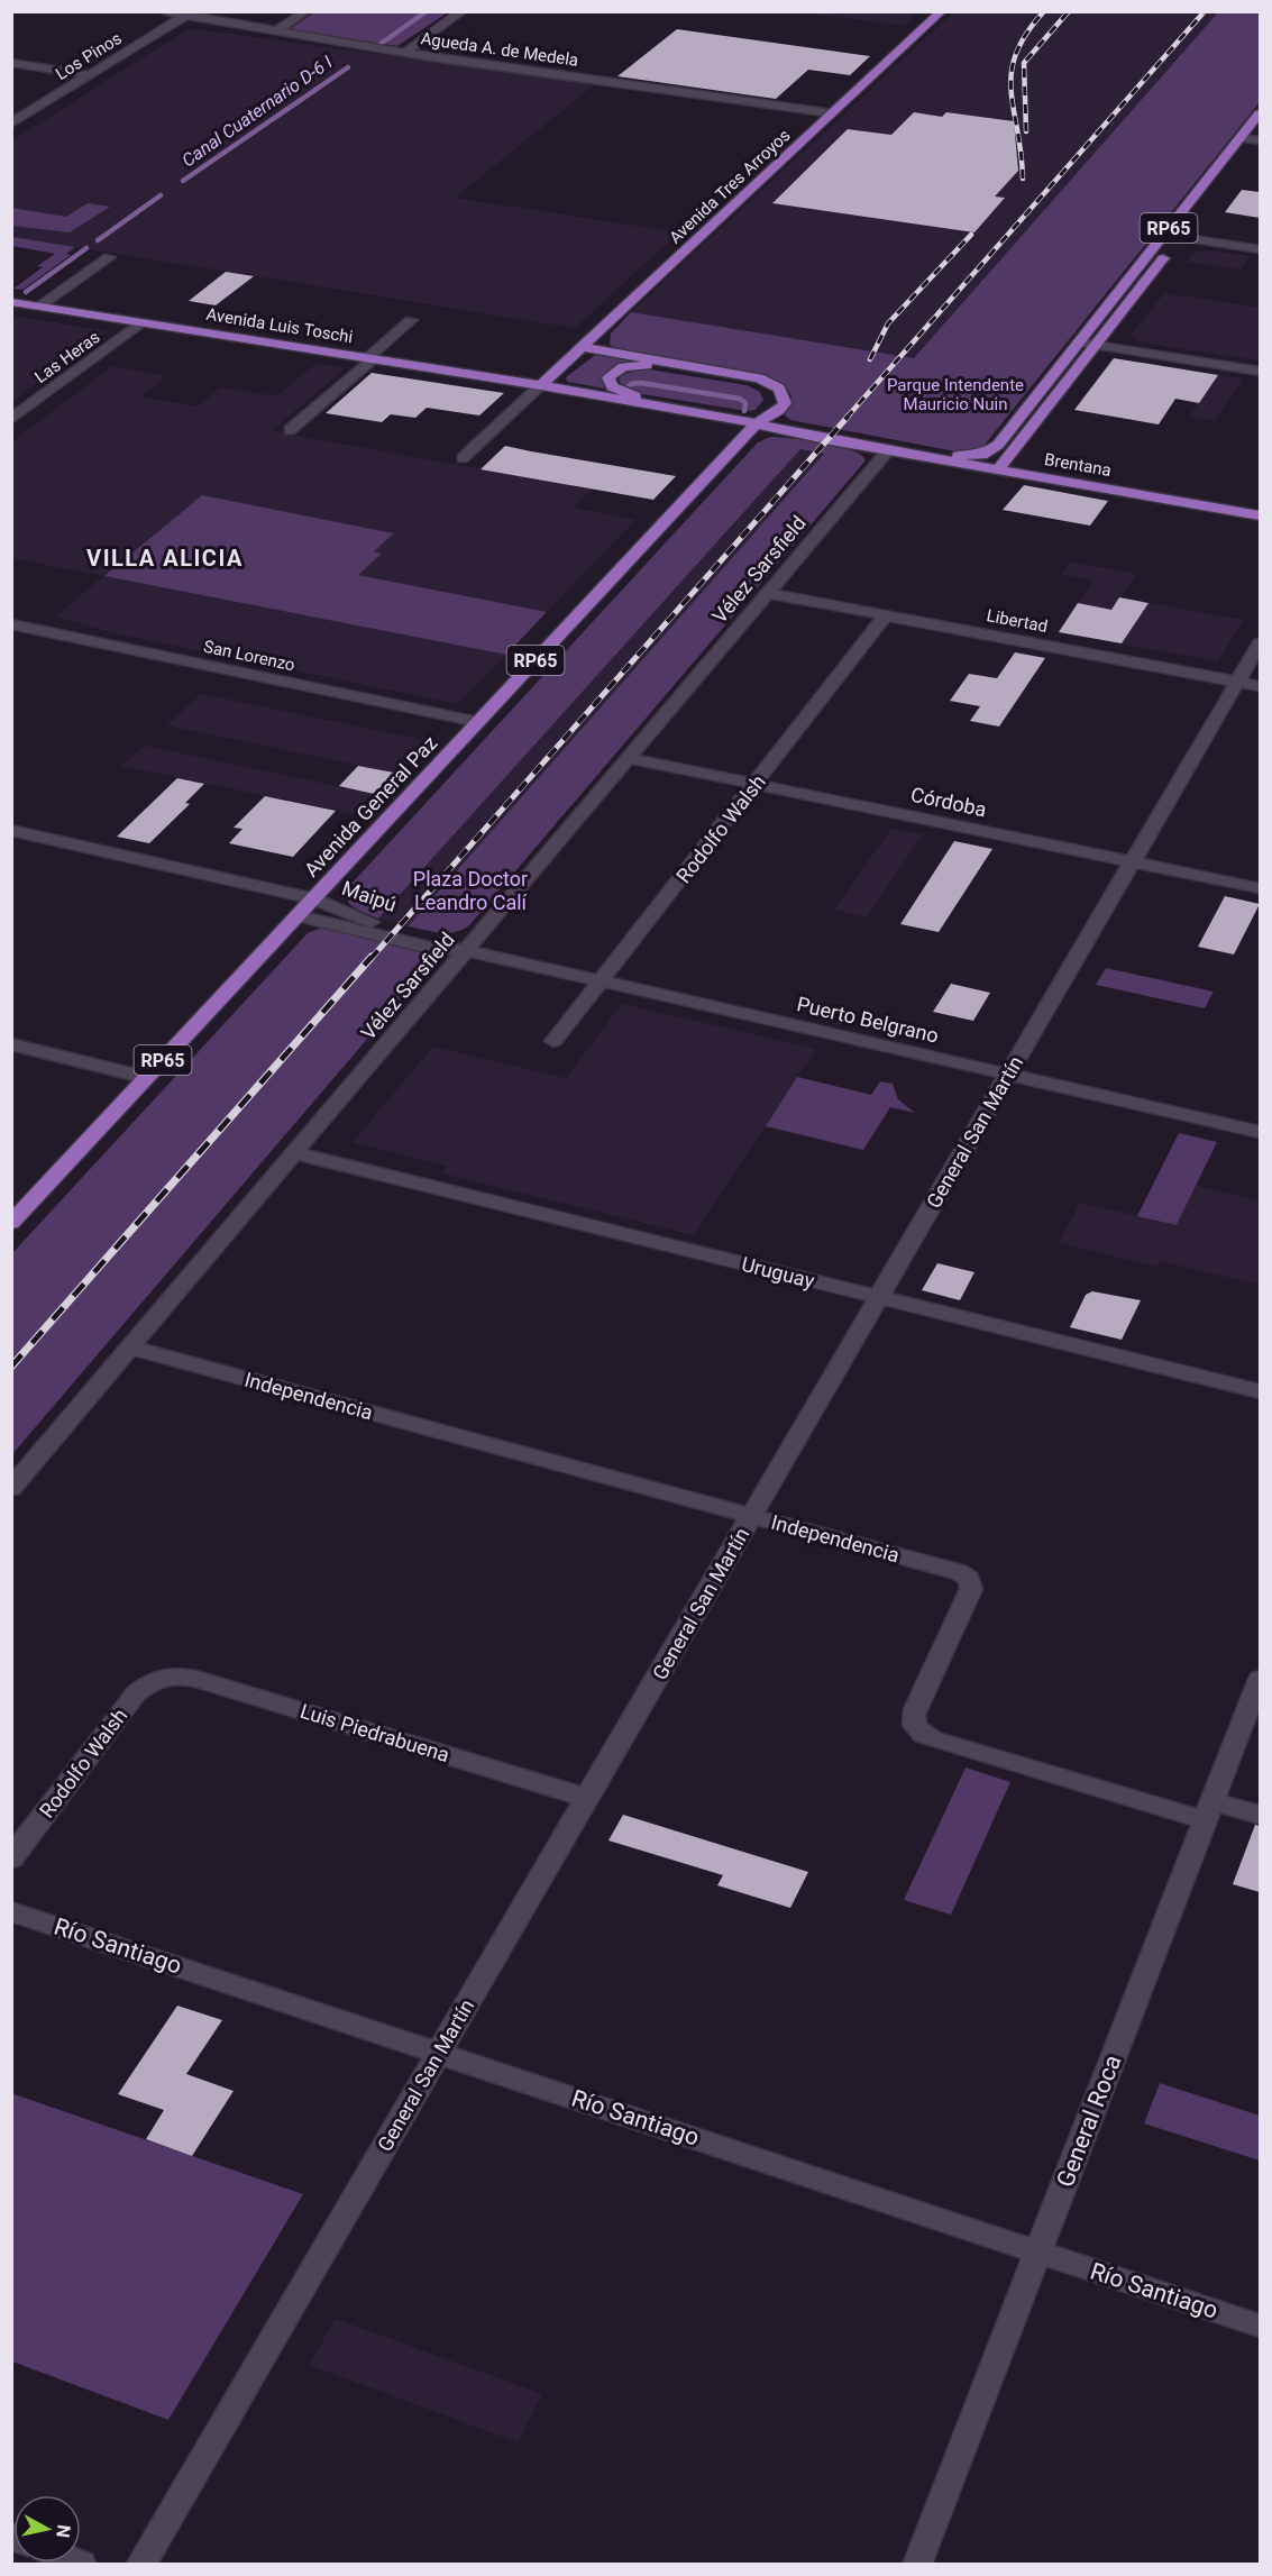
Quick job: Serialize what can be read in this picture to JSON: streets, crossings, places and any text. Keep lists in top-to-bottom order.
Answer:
{
  "streets": {
    "main road": [
      "Avenida Tres Arroyos",
      "RP65",
      "Avenida Luis Toschi",
      "Brentana",
      "Avenida General Paz"
    ],
    "street": [
      "Agueda A. de Medela",
      "Los Pinos",
      "Las Heras",
      "Vélez Sarsfield",
      "Libertad",
      "San Lorenzo",
      "Córdoba",
      "Rodolfo Walsh",
      "Maipú",
      "Puerto Belgrano",
      "General San Martín",
      "Uruguay",
      "Independencia",
      "Luis Piedrabuena",
      "Río Santiago",
      "General Roca"
    ]
  },
  "crossings": [
    ["Agueda A. de Medela", "Los Pinos"],
    ["Agueda A. de Medela", "Avenida Tres Arroyos"],
    ["Avenida Tres Arroyos", "Avenida Luis Toschi"],
    ["Avenida Tres Arroyos", "Avenida General Paz"],
    ["RP65", "Avenida Luis Toschi"],
    ["RP65", "Brentana"],
    ["RP65", "Avenida General Paz"],
    ["Avenida Luis Toschi", "Las Heras"],
    ["Avenida Luis Toschi", "Brentana"],
    ["Avenida Luis Toschi", "Vélez Sarsfield"],
    ["Avenida Luis Toschi", "Avenida General Paz"],
    ["Brentana", "Vélez Sarsfield"],
    ["Vélez Sarsfield", "Libertad"],
    ["Vélez Sarsfield", "Córdoba"],
    ["Vélez Sarsfield", "Maipú"],
    ["Vélez Sarsfield", "Puerto Belgrano"],
    ["Vélez Sarsfield", "Uruguay"],
    ["Vélez Sarsfield", "Independencia"],
    ["Libertad", "Rodolfo Walsh"],
    ["Libertad", "General San Martín"],
    ["San Lorenzo", "Avenida General Paz"],
    ["Córdoba", "Rodolfo Walsh"],
    ["Córdoba", "General San Martín"],
    ["Avenida General Paz", "Maipú"],
    ["Rodolfo Walsh", "Puerto Belgrano"],
    ["Rodolfo Walsh", "Luis Piedrabuena"],
    ["Maipú", "Puerto Belgrano"],
    ["Puerto Belgrano", "General San Martín"],
    ["General San Martín", "Uruguay"],
    ["General San Martín", "Independencia"],
    ["General San Martín", "Luis Piedrabuena"],
    ["General San Martín", "Río Santiago"],
    ["Independencia", "General Roca"],
    ["Río Santiago", "General Roca"]
  ],
  "districts": ["VILLA ALICIA"],
  "water": ["Canal Cuaternario D-6 I"],
  "parks": ["Parque Intendente Mauricio Nuin", "Plaza Doctor Leandro Calí"],
  "north": "right"
}
